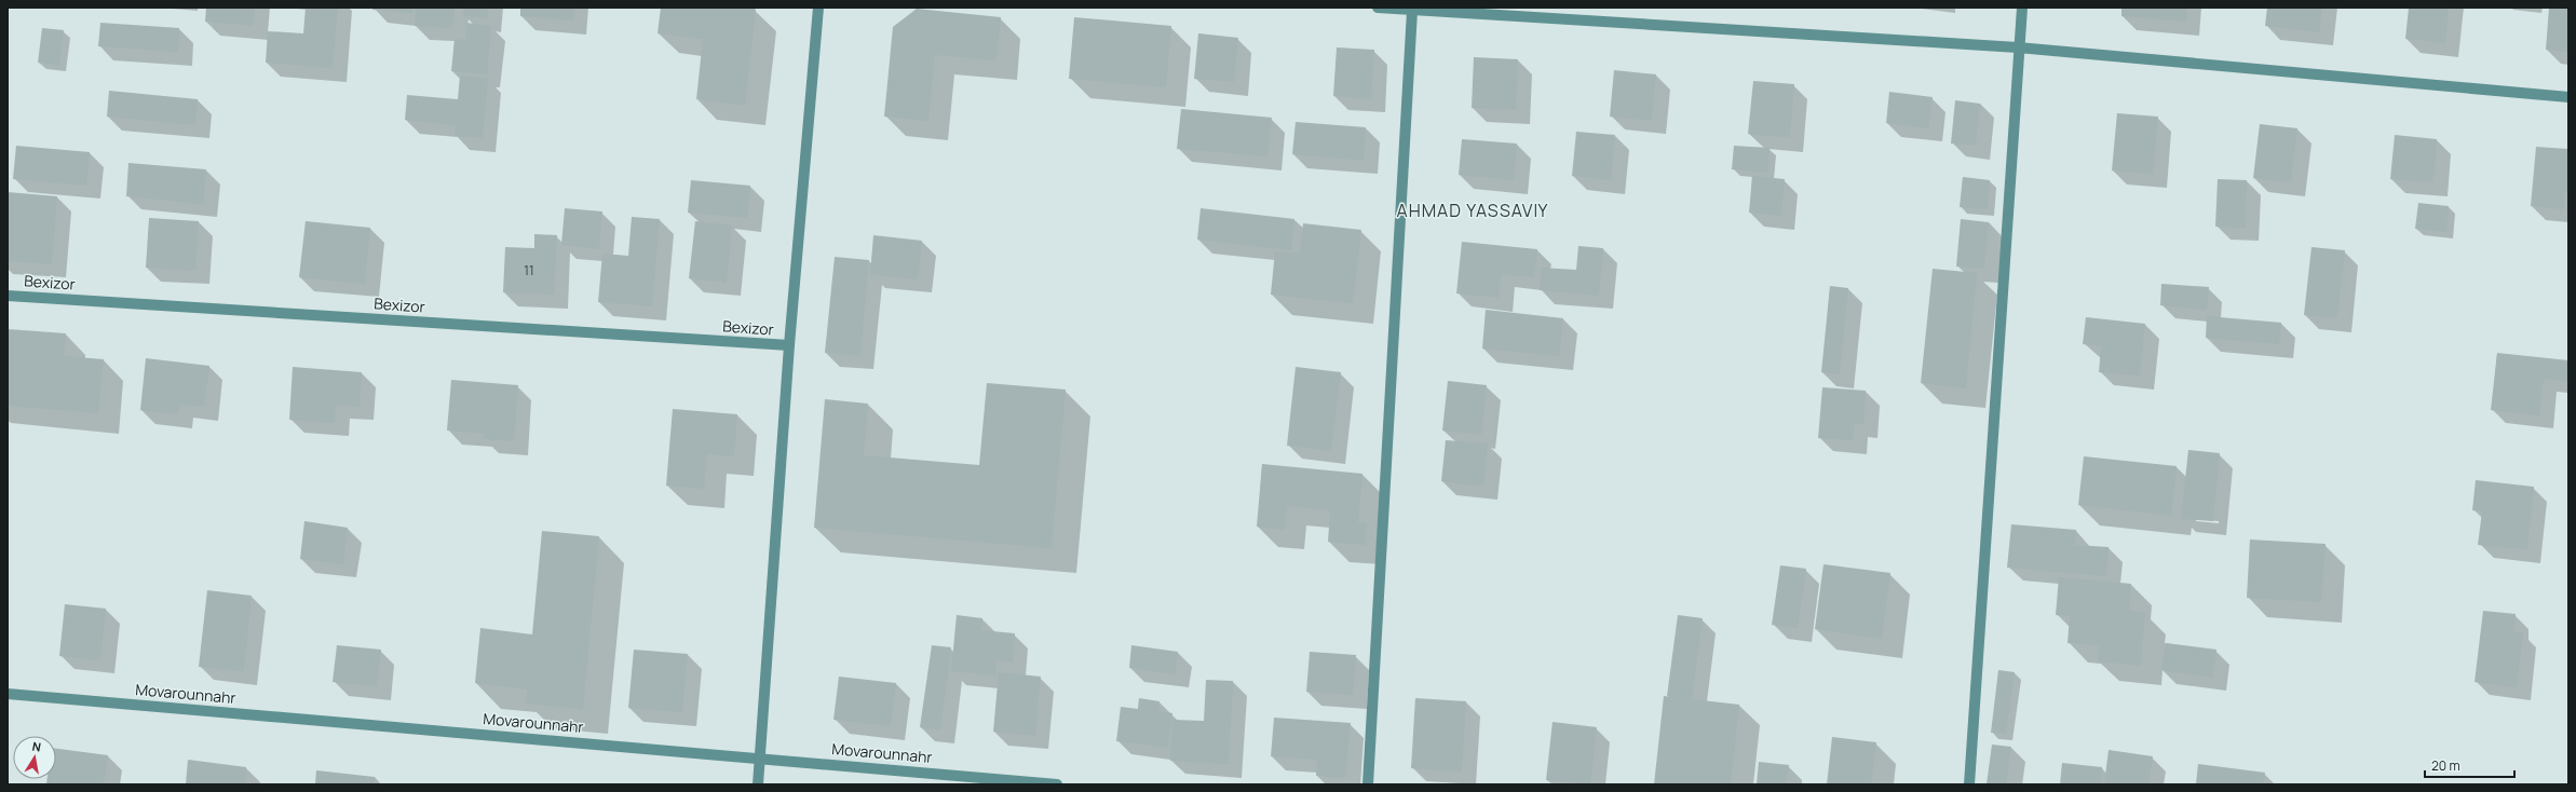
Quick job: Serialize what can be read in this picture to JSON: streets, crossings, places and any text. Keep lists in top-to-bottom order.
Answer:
{
  "streets": {
    "street": ["Bexizor", "Movarounnahr"]
  },
  "districts": ["AHMAD YASSAVIY"],
  "house_numbers": ["11"],
  "scale_bar": "20 m",
  "north": "top"
}
